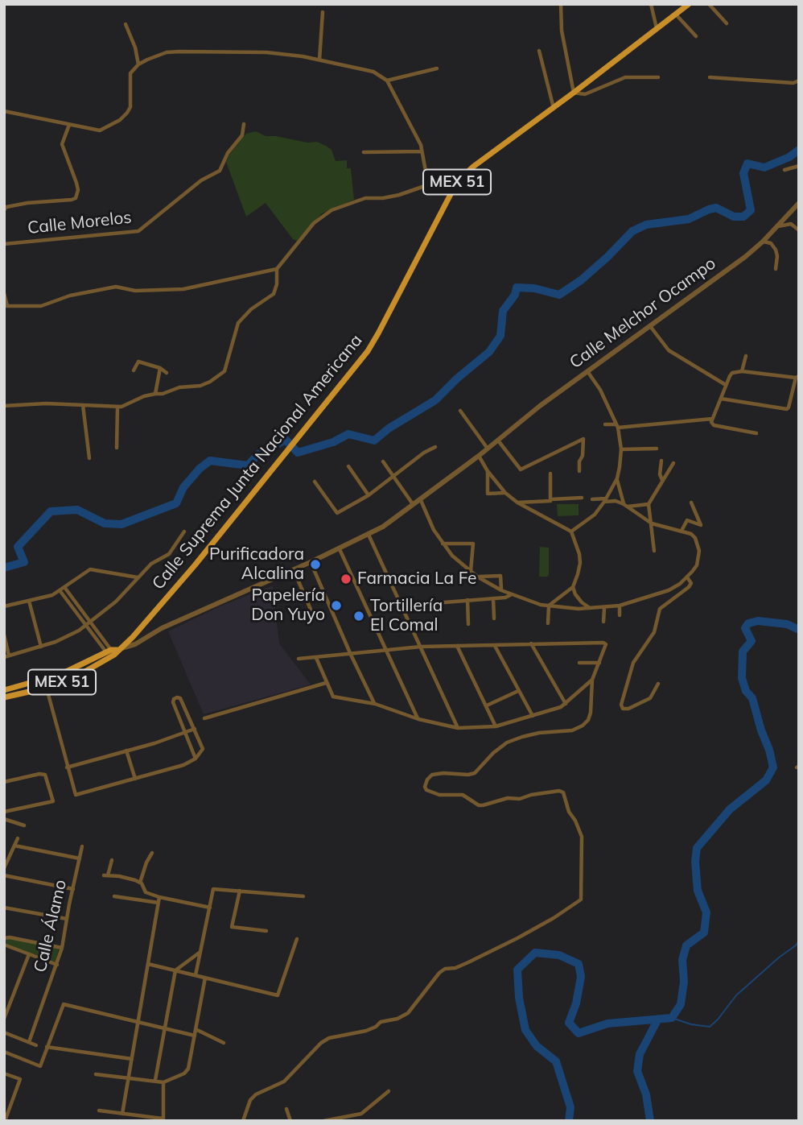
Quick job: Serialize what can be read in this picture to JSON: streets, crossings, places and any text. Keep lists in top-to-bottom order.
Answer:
{
  "streets": {
    "main road": ["MEX 51", "Calle Suprema Junta Nacional Americana"],
    "street": ["Calle Morelos", "Calle Melchor Ocampo", "Calle Álamo"]
  },
  "crossings": [
    ["MEX 51", "Calle Melchor Ocampo"],
    ["MEX 51", "Calle Suprema Junta Nacional Americana"],
    ["Calle Melchor Ocampo", "Calle Suprema Junta Nacional Americana"]
  ],
  "places": [
    "Purificadora Alcalina",
    "Farmacia La Fe",
    "Papelería Don Yuyo",
    "Tortillería El Comal"
  ]
}
